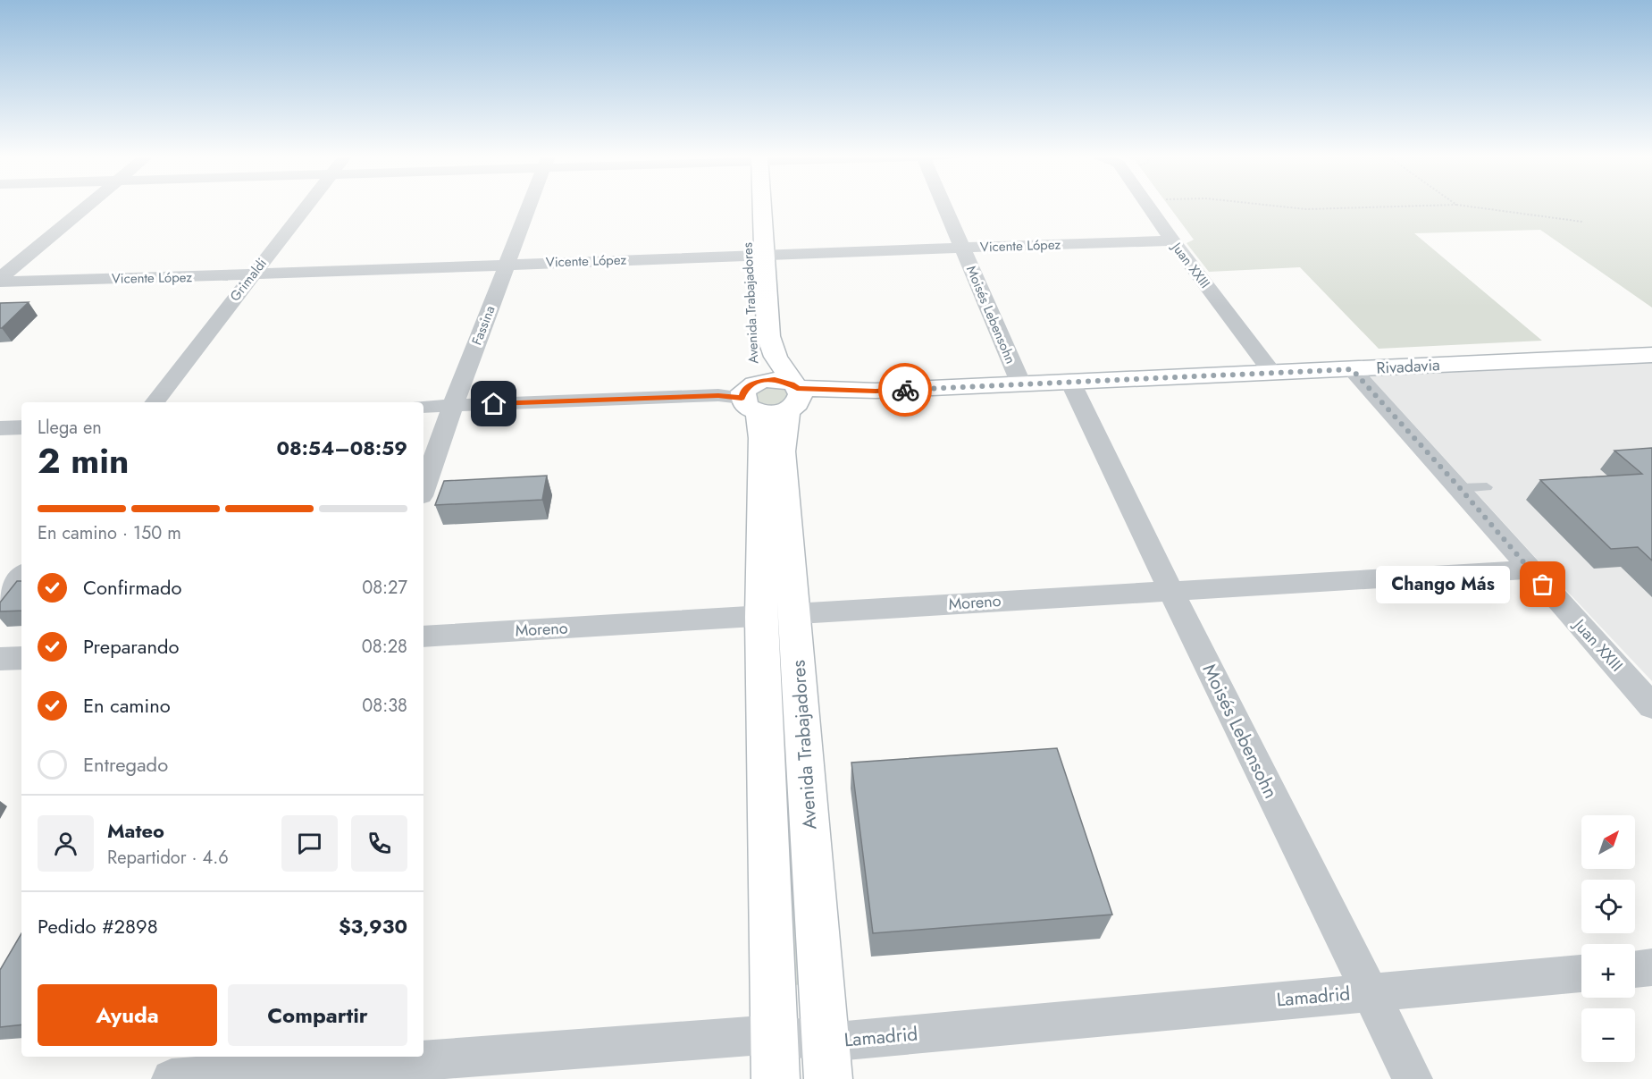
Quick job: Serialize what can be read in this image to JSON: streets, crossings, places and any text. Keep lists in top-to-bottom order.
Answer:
{
  "streets": {
    "main road": ["Avenida Trabajadores", "Rivadavia"],
    "street": [
      "Vicente López",
      "Juan XXIII",
      "Grimaldi",
      "Moisés Lebensohn",
      "Fassina",
      "Moreno",
      "Lamadrid"
    ]
  },
  "crossings": [
    ["Vicente López", "Juan XXIII"],
    ["Vicente López", "Grimaldi"],
    ["Vicente López", "Avenida Trabajadores"],
    ["Vicente López", "Moisés Lebensohn"],
    ["Vicente López", "Fassina"],
    ["Juan XXIII", "Rivadavia"],
    ["Juan XXIII", "Moreno"],
    ["Avenida Trabajadores", "Rivadavia"],
    ["Avenida Trabajadores", "Moreno"],
    ["Avenida Trabajadores", "Lamadrid"],
    ["Moisés Lebensohn", "Rivadavia"],
    ["Moisés Lebensohn", "Moreno"],
    ["Moisés Lebensohn", "Lamadrid"],
    ["Fassina", "Rivadavia"]
  ],
  "places": ["Chango Más"],
  "north": "top right",
  "page": {
    "heading": ["2 min", "Llega en", "08:54–08:59"],
    "panel": [
      "Mateo",
      "Repartidor · 4.6",
      "Pedido #2898",
      "$3,930"
    ],
    "bar": "En camino · 150 m",
    "list": [
      ["Confirmado", "08:27"],
      ["Preparando", "08:28"],
      ["En camino", "08:38"],
      "Entregado"
    ],
    "bubble": "Chango Más",
    "map_buttons": ["+", "−"],
    "buttons": ["Ayuda", "Compartir"]
  }
}
